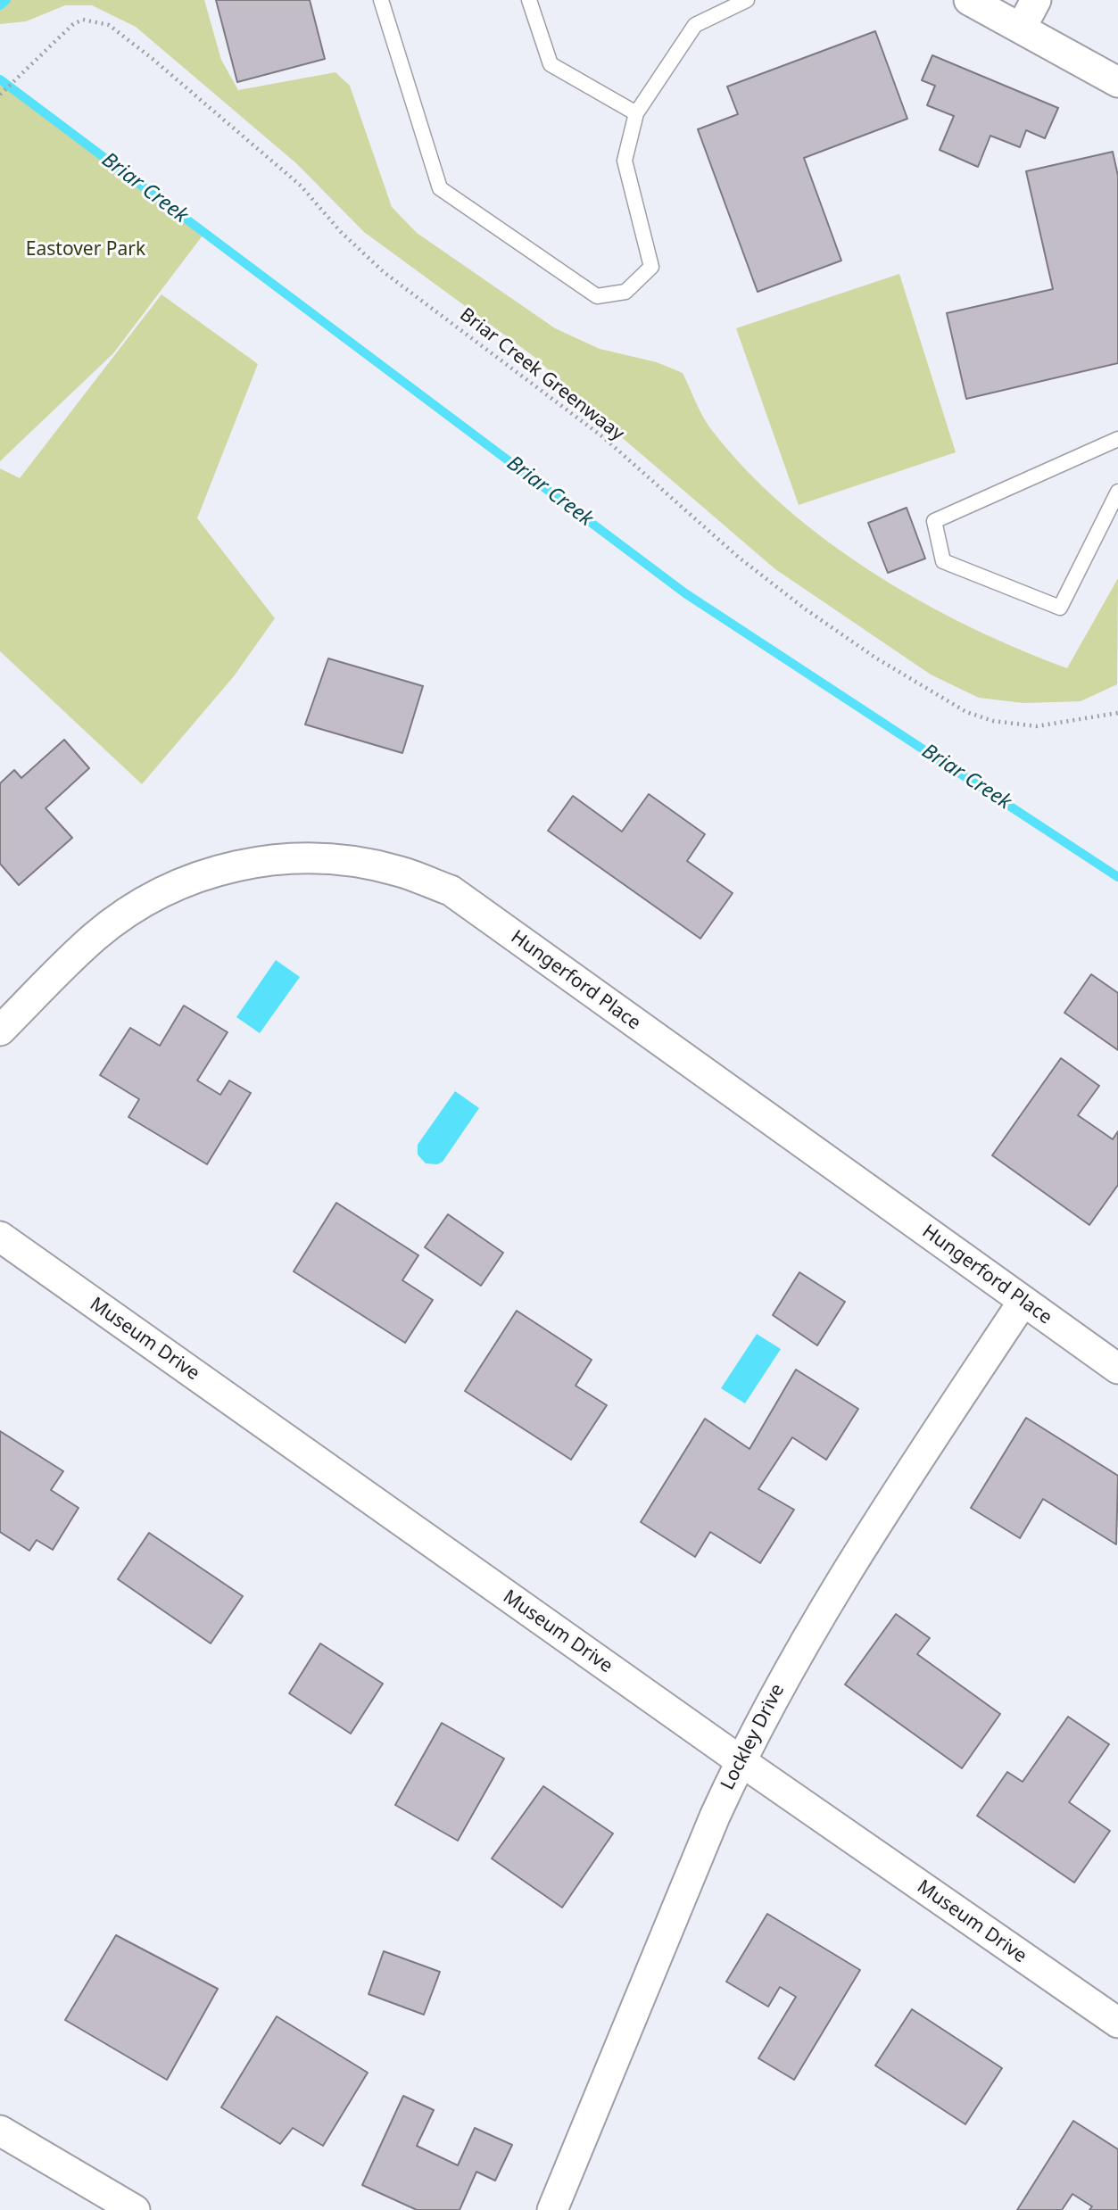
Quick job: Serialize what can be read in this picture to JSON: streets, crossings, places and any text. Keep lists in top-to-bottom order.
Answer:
{
  "streets": {
    "street": ["Hungerford Place", "Museum Drive", "Lockley Drive"],
    "path": ["Briar Creek Greenwaay"]
  },
  "crossings": [
    ["Hungerford Place", "Lockley Drive"],
    ["Museum Drive", "Lockley Drive"]
  ],
  "water": ["Briar Creek"],
  "parks": ["Eastover Park"]
}
